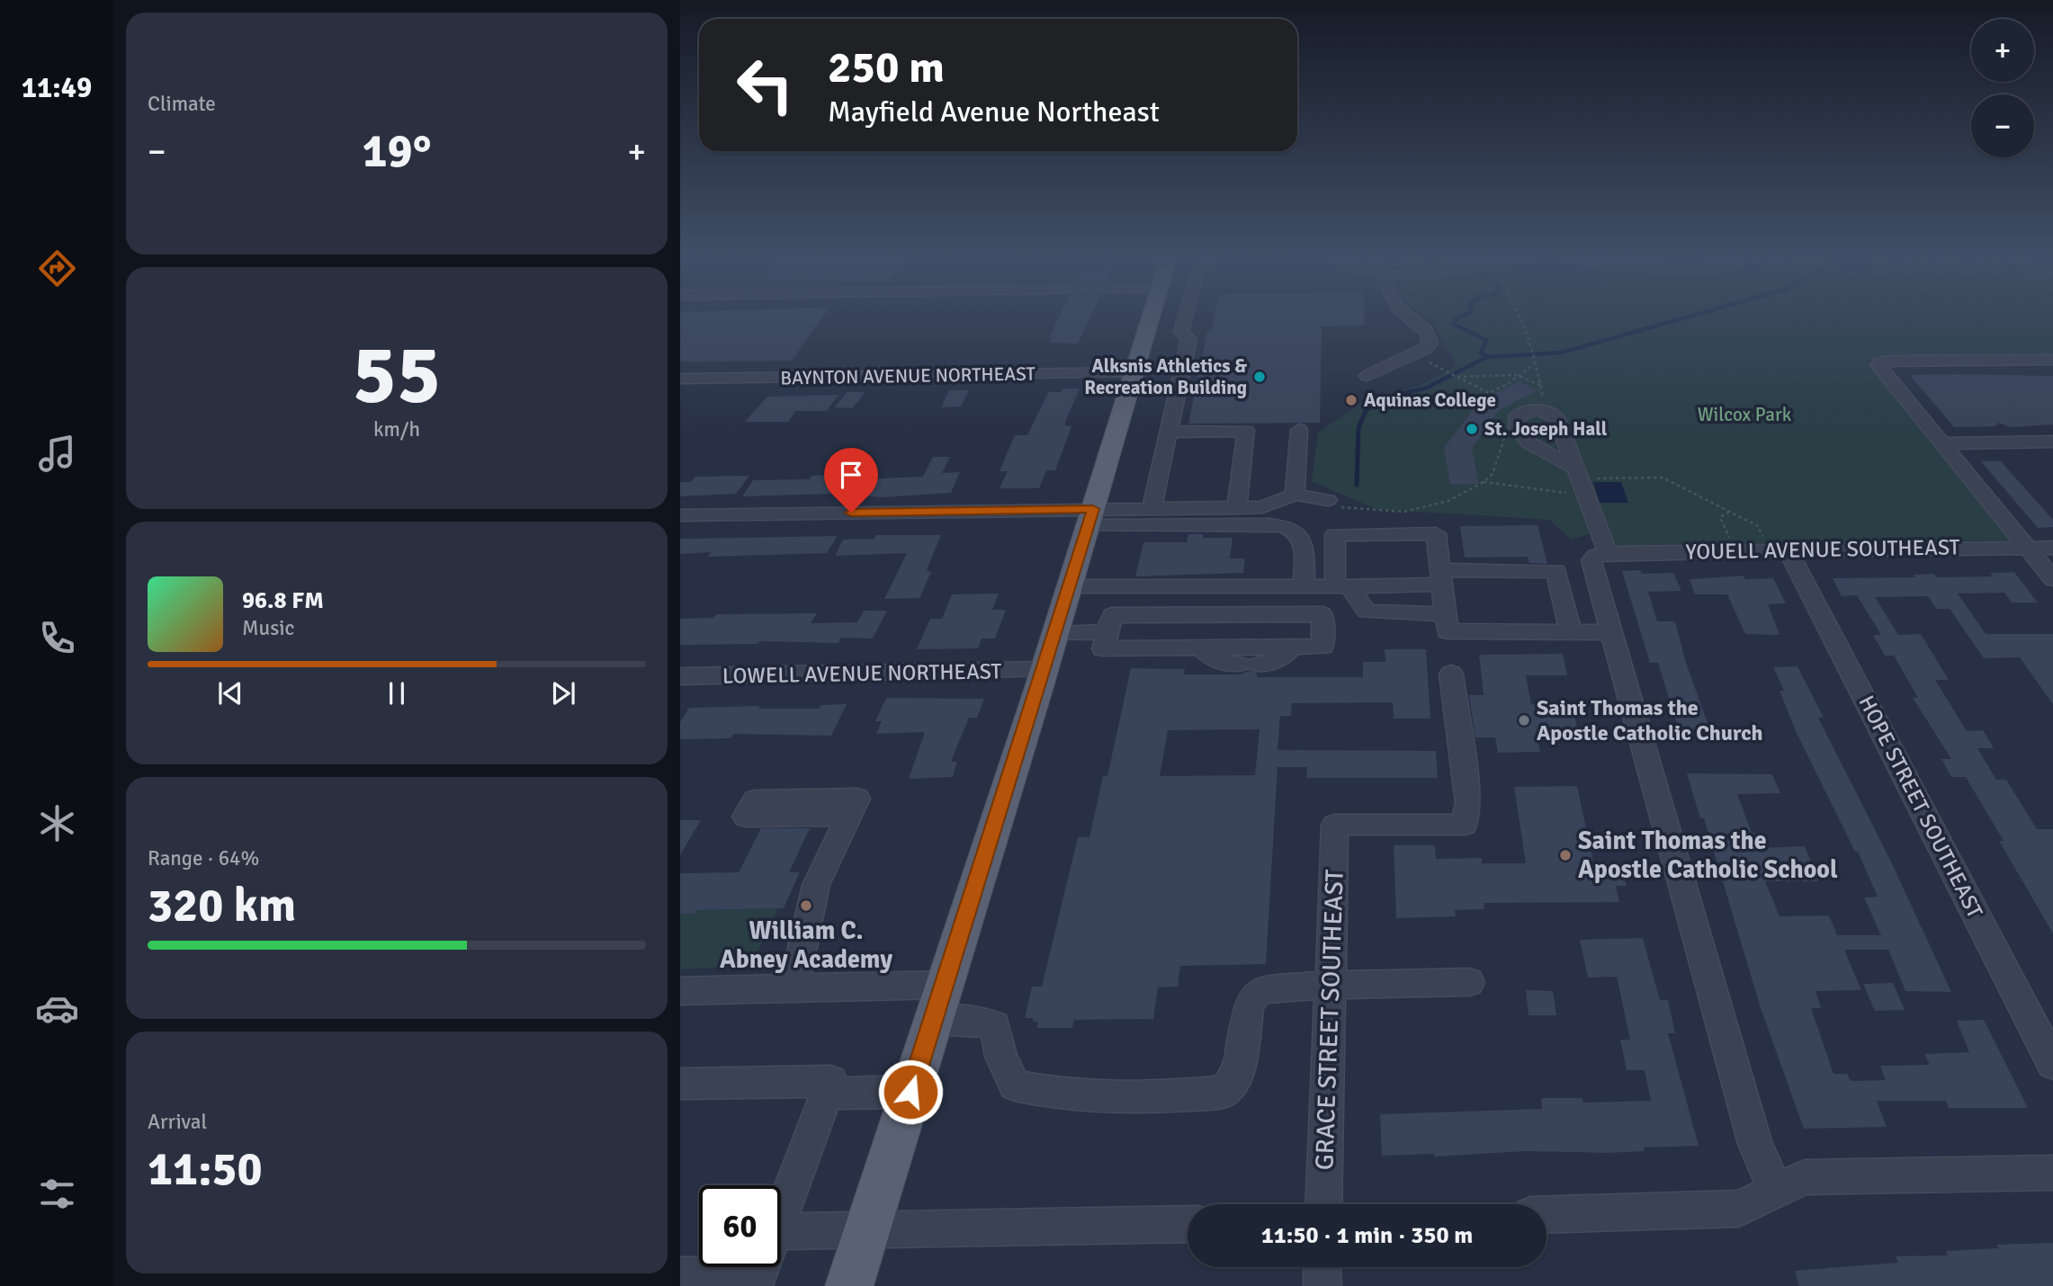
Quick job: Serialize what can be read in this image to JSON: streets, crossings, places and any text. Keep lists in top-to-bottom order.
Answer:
{
  "streets": {
    "street": [
      "BAYNTON AVENUE NORTHEAST",
      "YOUELL AVENUE SOUTHEAST",
      "LOWELL AVENUE NORTHEAST",
      "HOPE STREET SOUTHEAST",
      "GRACE STREET SOUTHEAST"
    ]
  },
  "crossings": [
    ["YOUELL AVENUE SOUTHEAST", "HOPE STREET SOUTHEAST"]
  ],
  "parks": ["Wilcox Park"],
  "places": [
    "Alksnis Athletics & Recreation Building",
    "Aquinas College",
    "St. Joseph Hall",
    "Saint Thomas the Apostle Catholic Church",
    "Saint Thomas the Apostle Catholic School",
    "William C. Abney Academy"
  ],
  "page": {
    "tabs": "11:49",
    "tile": [
      "Climate",
      ["55", "km/h"],
      ["Range · 64%", "320 km"],
      ["Arrival", "11:50"]
    ],
    "map_buttons": ["+", "−"],
    "turn": ["250 m", "Mayfield Avenue Northeast"],
    "heat": ["−", "19°", "+"],
    "song": ["96.8 FM", "Music"],
    "limit": "60",
    "trip": "11:50 · 1 min · 350 m"
  }
}
